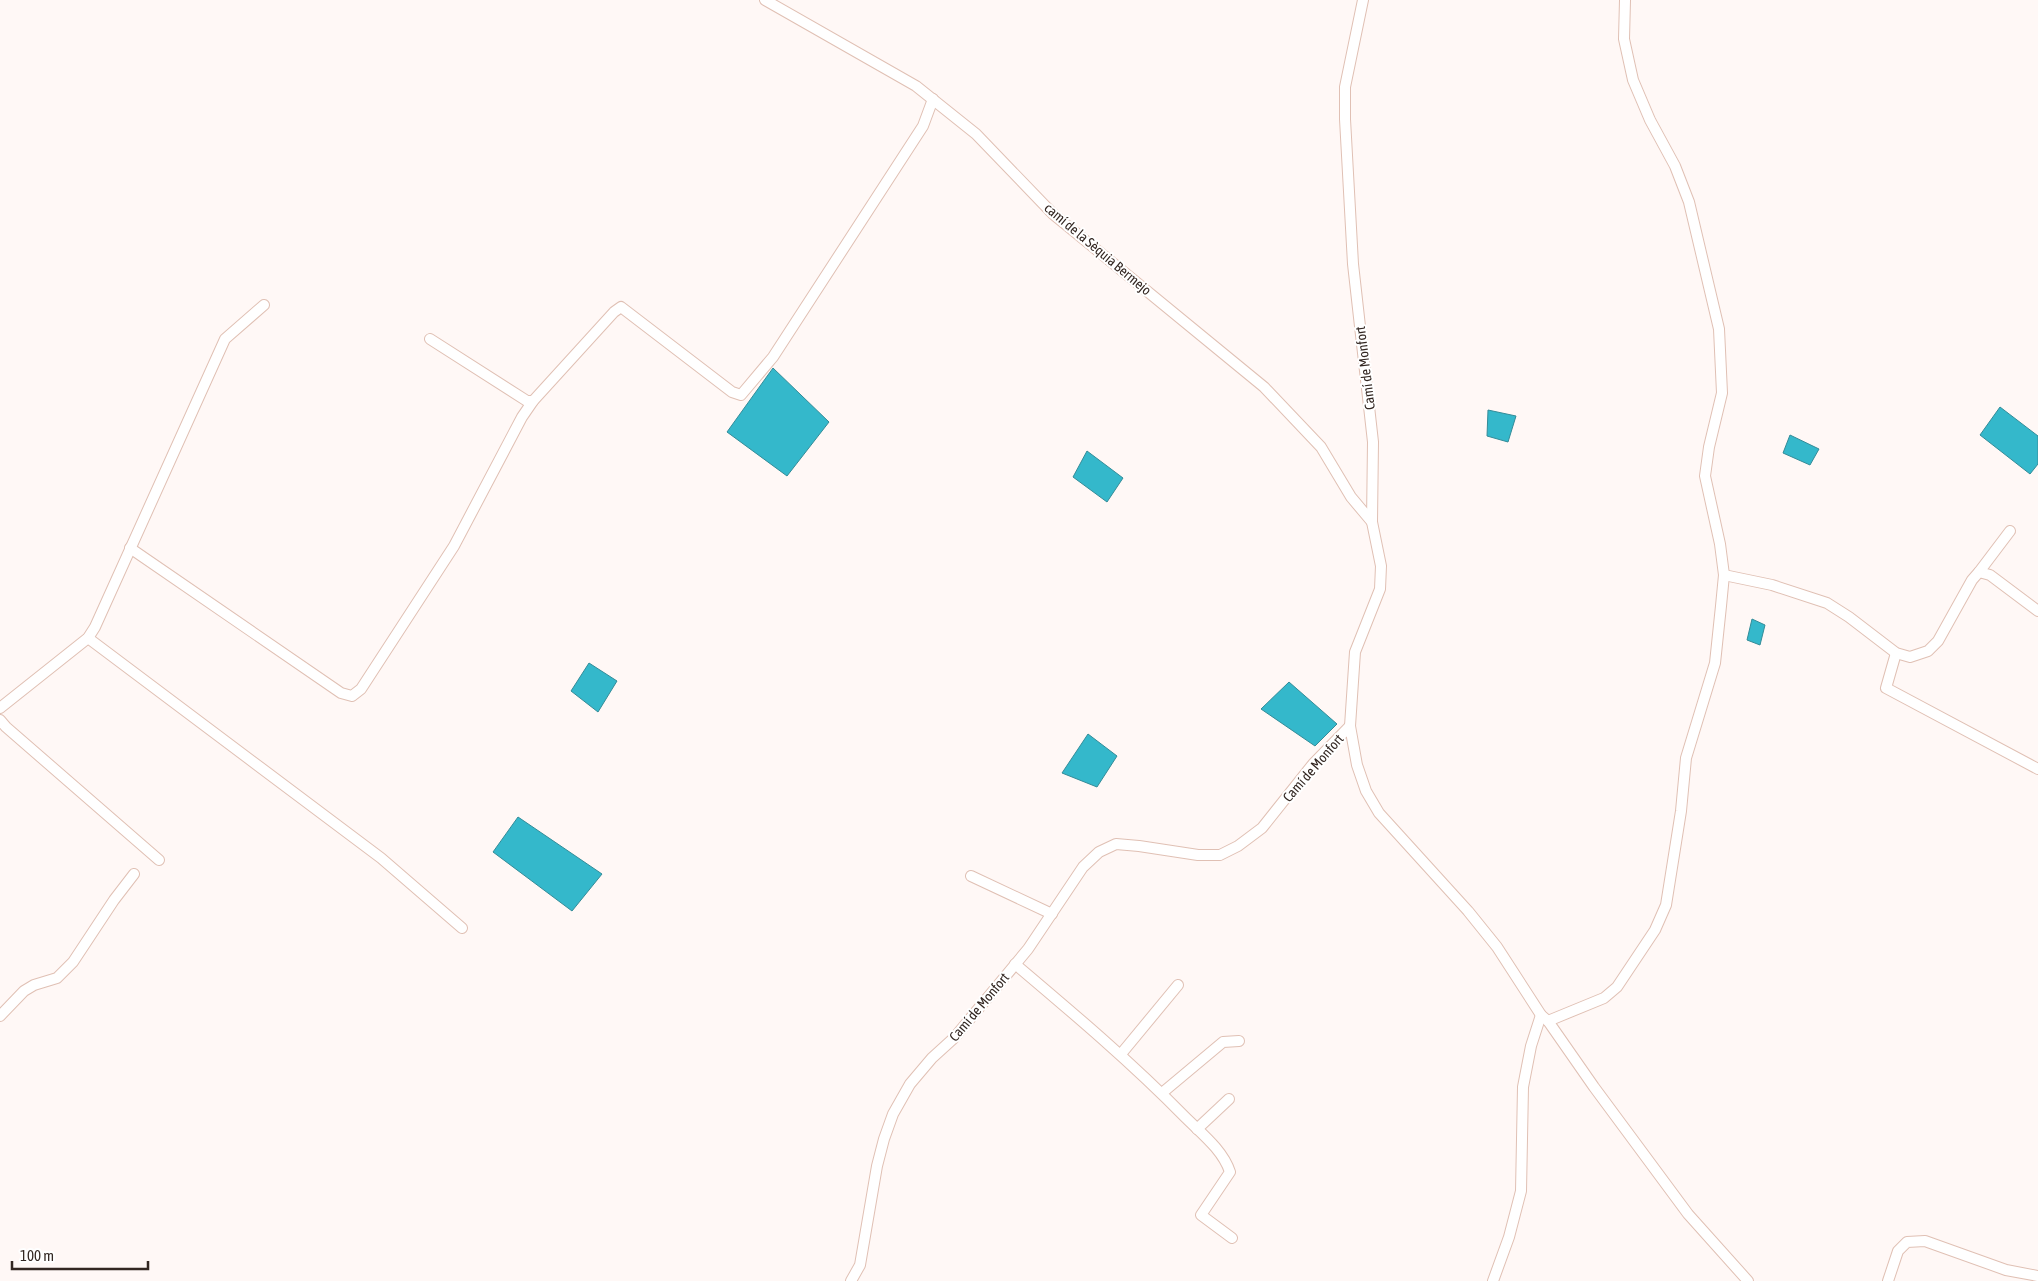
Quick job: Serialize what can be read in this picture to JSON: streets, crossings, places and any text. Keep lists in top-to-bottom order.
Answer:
{
  "streets": {
    "street": ["camí de la Sèquia Bermejo", "Camí de Monfort"]
  },
  "crossings": [
    ["camí de la Sèquia Bermejo", "Camí de Monfort"]
  ],
  "scale_bar": "100 m"
}
